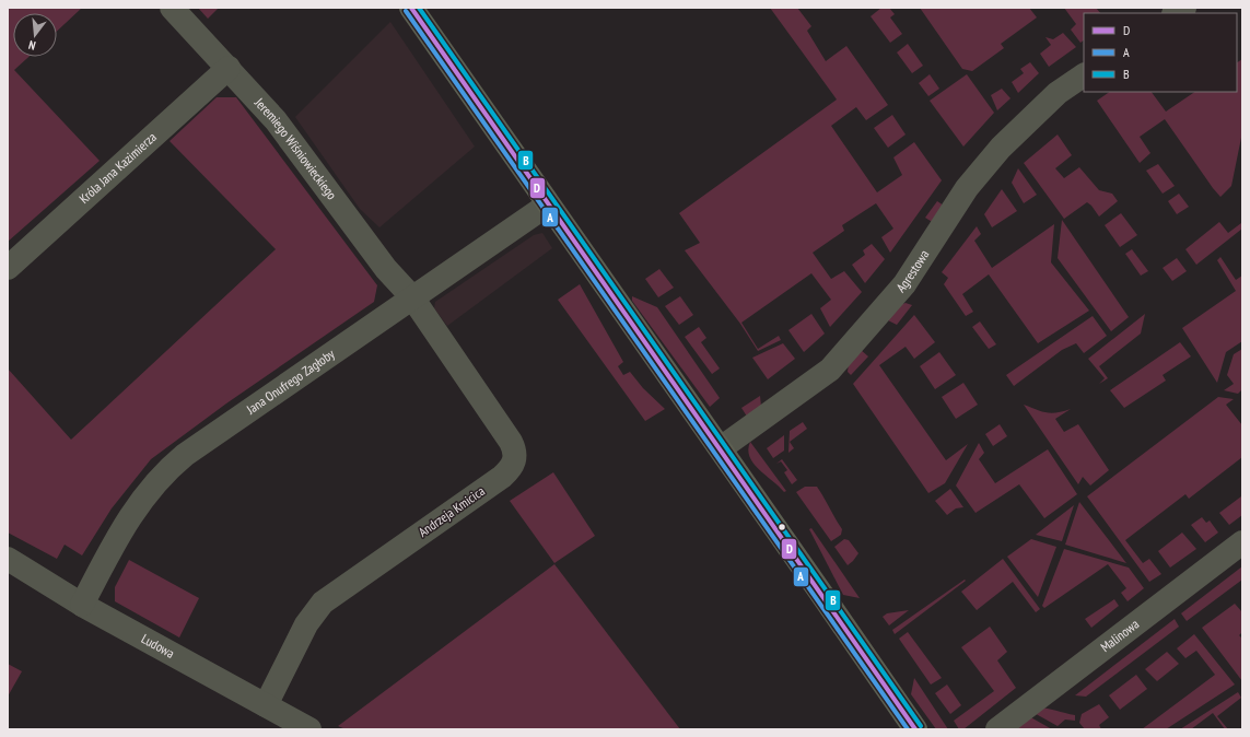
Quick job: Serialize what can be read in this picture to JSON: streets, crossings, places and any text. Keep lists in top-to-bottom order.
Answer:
{
  "streets": {
    "street": [
      "Jeremiego Wiśniowieckiego",
      "Króla Jana Kazimierza",
      "Agrestowa",
      "Jana Onufrego Zagłoby",
      "Andrzeja Kmicica",
      "Malinowa",
      "Ludowa"
    ]
  },
  "crossings": [
    ["Jeremiego Wiśniowieckiego", "Króla Jana Kazimierza"],
    ["Jeremiego Wiśniowieckiego", "Jana Onufrego Zagłoby"],
    ["Jeremiego Wiśniowieckiego", "Andrzeja Kmicica"],
    ["Jana Onufrego Zagłoby", "Andrzeja Kmicica"],
    ["Jana Onufrego Zagłoby", "Ludowa"],
    ["Andrzeja Kmicica", "Ludowa"]
  ],
  "lines": ["transit line D", "transit line B", "transit line A"],
  "legend": ["D", "A", "B"],
  "north": "bottom"
}
